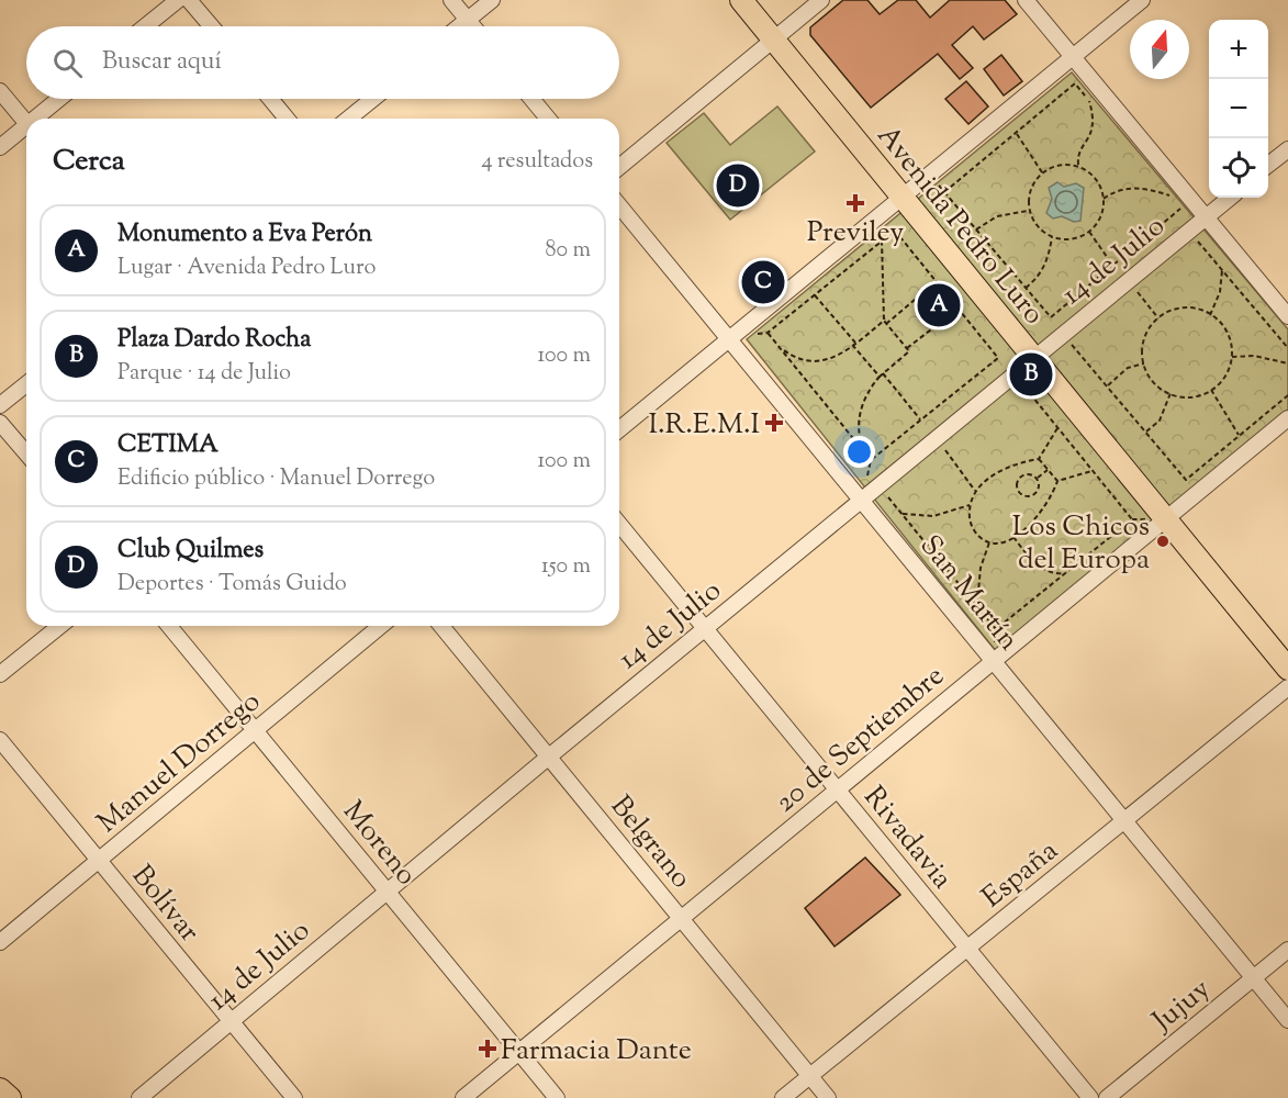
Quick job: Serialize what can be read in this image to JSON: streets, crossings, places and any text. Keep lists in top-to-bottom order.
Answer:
{
  "streets": {
    "main road": ["Avenida Pedro Luro"],
    "street": [
      "14 de Julio",
      "San Martín",
      "20 de Septiembre",
      "Manuel Dorrego",
      "Rivadavia",
      "Belgrano",
      "Moreno",
      "España",
      "Bolívar",
      "Jujuy"
    ]
  },
  "crossings": [
    ["Avenida Pedro Luro", "14 de Julio"],
    ["Avenida Pedro Luro", "20 de Septiembre"],
    ["14 de Julio", "San Martín"],
    ["14 de Julio", "Rivadavia"],
    ["14 de Julio", "Belgrano"],
    ["14 de Julio", "Moreno"],
    ["14 de Julio", "Bolívar"],
    ["San Martín", "20 de Septiembre"],
    ["San Martín", "España"],
    ["San Martín", "Jujuy"],
    ["20 de Septiembre", "Rivadavia"],
    ["20 de Septiembre", "Belgrano"],
    ["20 de Septiembre", "Moreno"],
    ["Manuel Dorrego", "Moreno"],
    ["Manuel Dorrego", "Bolívar"],
    ["Rivadavia", "España"],
    ["Belgrano", "España"]
  ],
  "places": {
    "health": ["Previley", "I.R.E.M.I", "Farmacia Dante"],
    "other": ["Los Chicos del Europa"]
  },
  "north": "top",
  "page": {
    "map_buttons": ["+", "−"],
    "search": "Buscar aquí",
    "heading": ["Cerca", "4 resultados"],
    "pins": [
      "D",
      "C",
      "A",
      "B"
    ],
    "list": [
      {
        "mark": "A",
        "name": "Monumento a Eva Perón",
        "note": "Lugar · Avenida Pedro Luro",
        "value": "80 m"
      },
      {
        "mark": "B",
        "name": "Plaza Dardo Rocha",
        "note": "Parque · 14 de Julio",
        "value": "100 m"
      },
      {
        "mark": "C",
        "name": "CETIMA",
        "note": "Edificio público · Manuel Dorrego",
        "value": "100 m"
      },
      {
        "mark": "D",
        "name": "Club Quilmes",
        "note": "Deportes · Tomás Guido",
        "value": "150 m"
      }
    ]
  }
}
